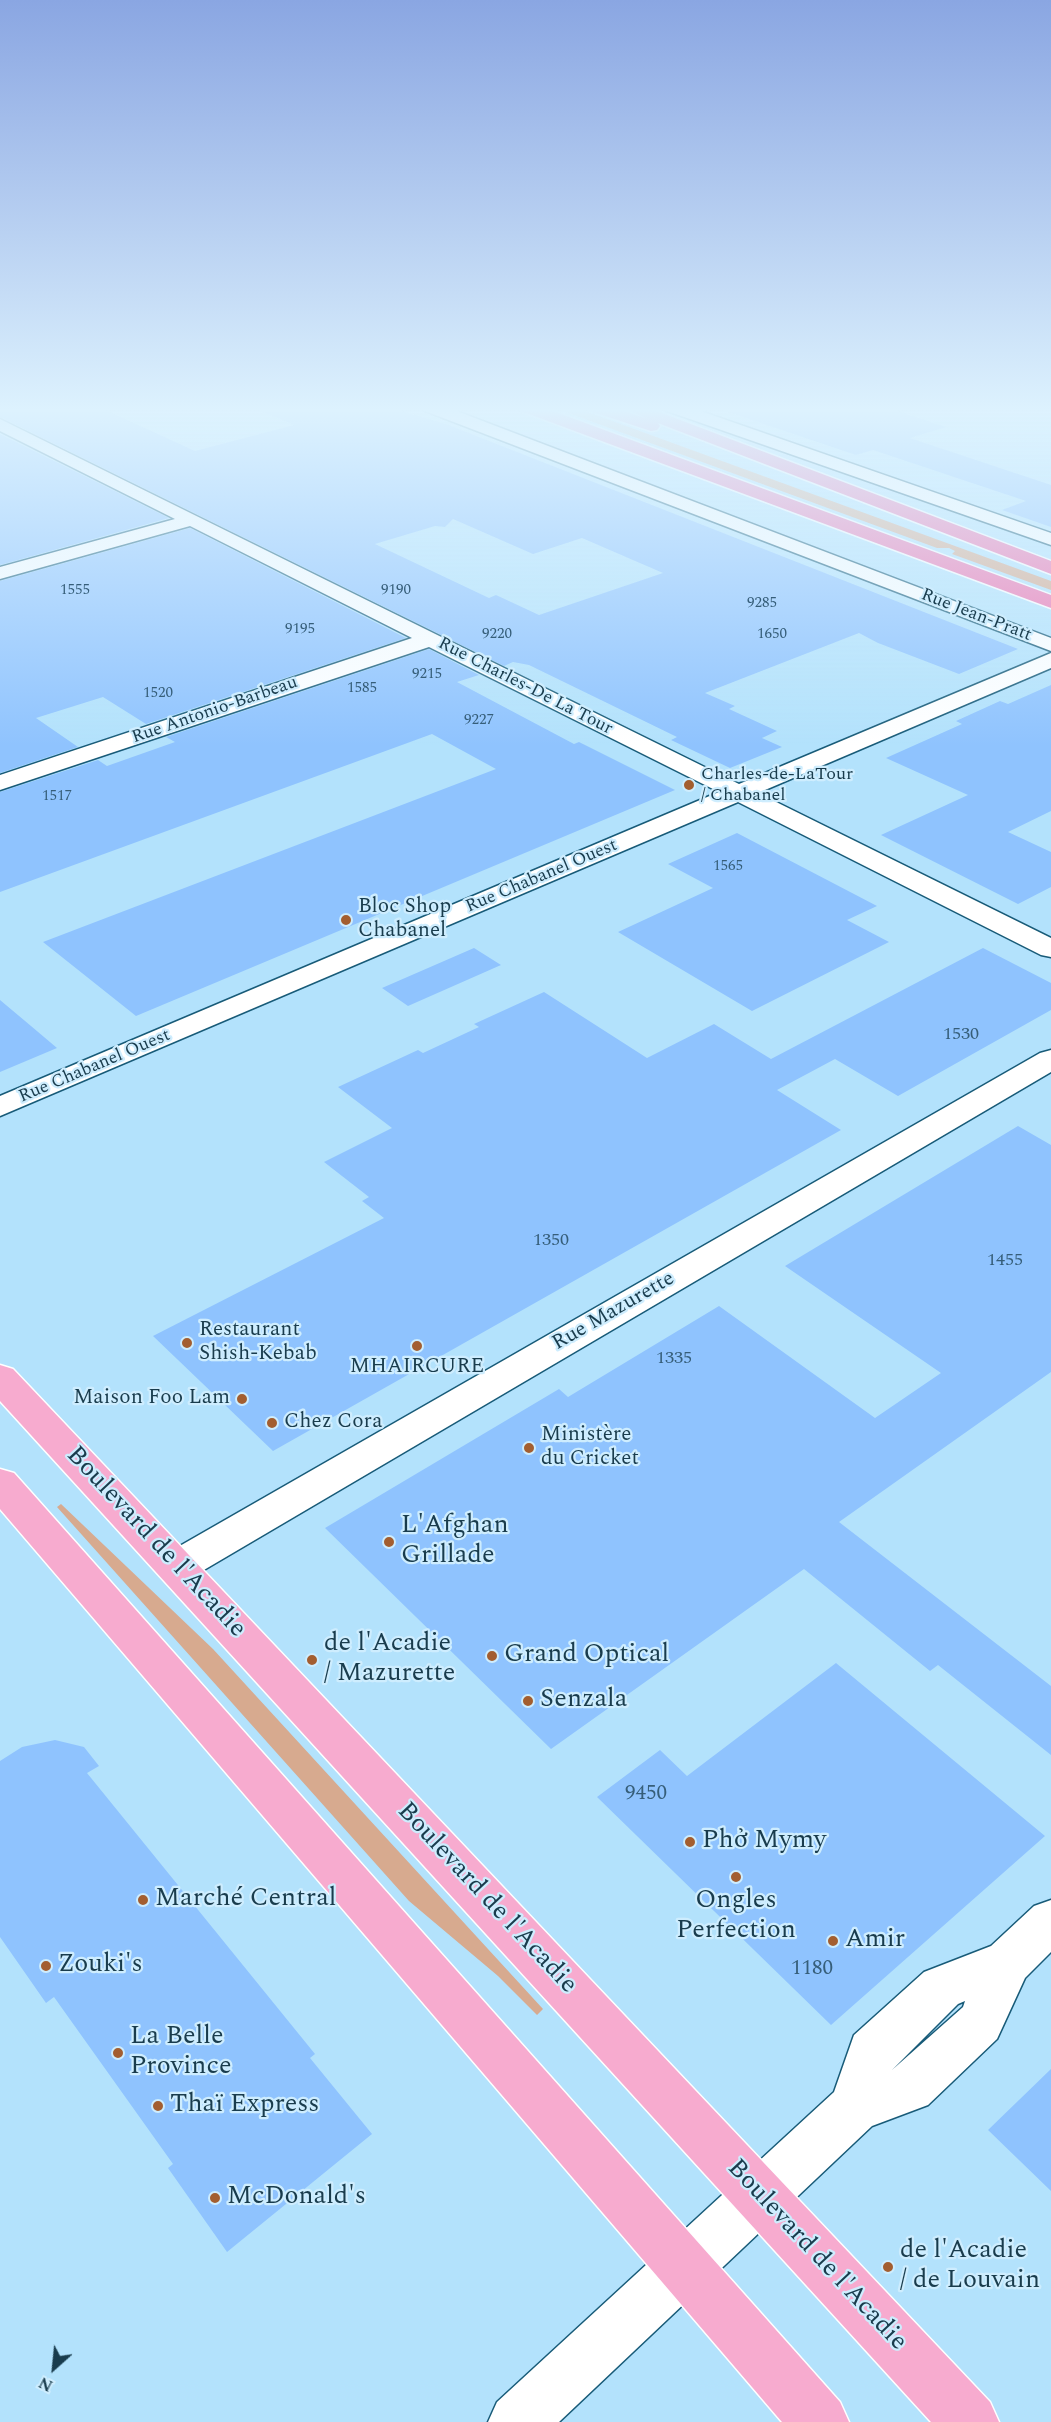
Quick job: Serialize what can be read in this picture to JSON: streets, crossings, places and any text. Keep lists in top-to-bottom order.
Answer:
{
  "streets": {
    "main road": ["Boulevard de l'Acadie"],
    "street": [
      "Rue Jean-Pratt",
      "Rue Charles-De La Tour",
      "Rue Antonio-Barbeau",
      "Rue Chabanel Ouest",
      "Rue Mazurette"
    ]
  },
  "crossings": [
    ["Rue Charles-De La Tour", "Rue Antonio-Barbeau"],
    ["Rue Charles-De La Tour", "Rue Chabanel Ouest"],
    ["Rue Mazurette", "Boulevard de l'Acadie"]
  ],
  "places": [
    "Charles-de-LaTour / Chabanel",
    "Bloc Shop Chabanel",
    "Restaurant Shish-Kebab",
    "MHAIRCURE",
    "Maison Foo Lam",
    "Chez Cora",
    "Ministère du Cricket",
    "L'Afghan Grillade",
    "Grand Optical",
    "de l'Acadie / Mazurette",
    "Senzala",
    "Phở Mymy",
    "Ongles Perfection",
    "Marché Central",
    "Amir",
    "Zouki's",
    "La Belle Province",
    "Thaï Express",
    "McDonald's",
    "de l'Acadie / de Louvain"
  ],
  "house_numbers": [
    "1555",
    "9190",
    "9285",
    "9195",
    "9220",
    "1650",
    "9215",
    "1585",
    "1520",
    "9227",
    "1517",
    "1565",
    "1530",
    "1350",
    "1455",
    "1335",
    "9450",
    "1180"
  ],
  "north": "bottom left"
}
